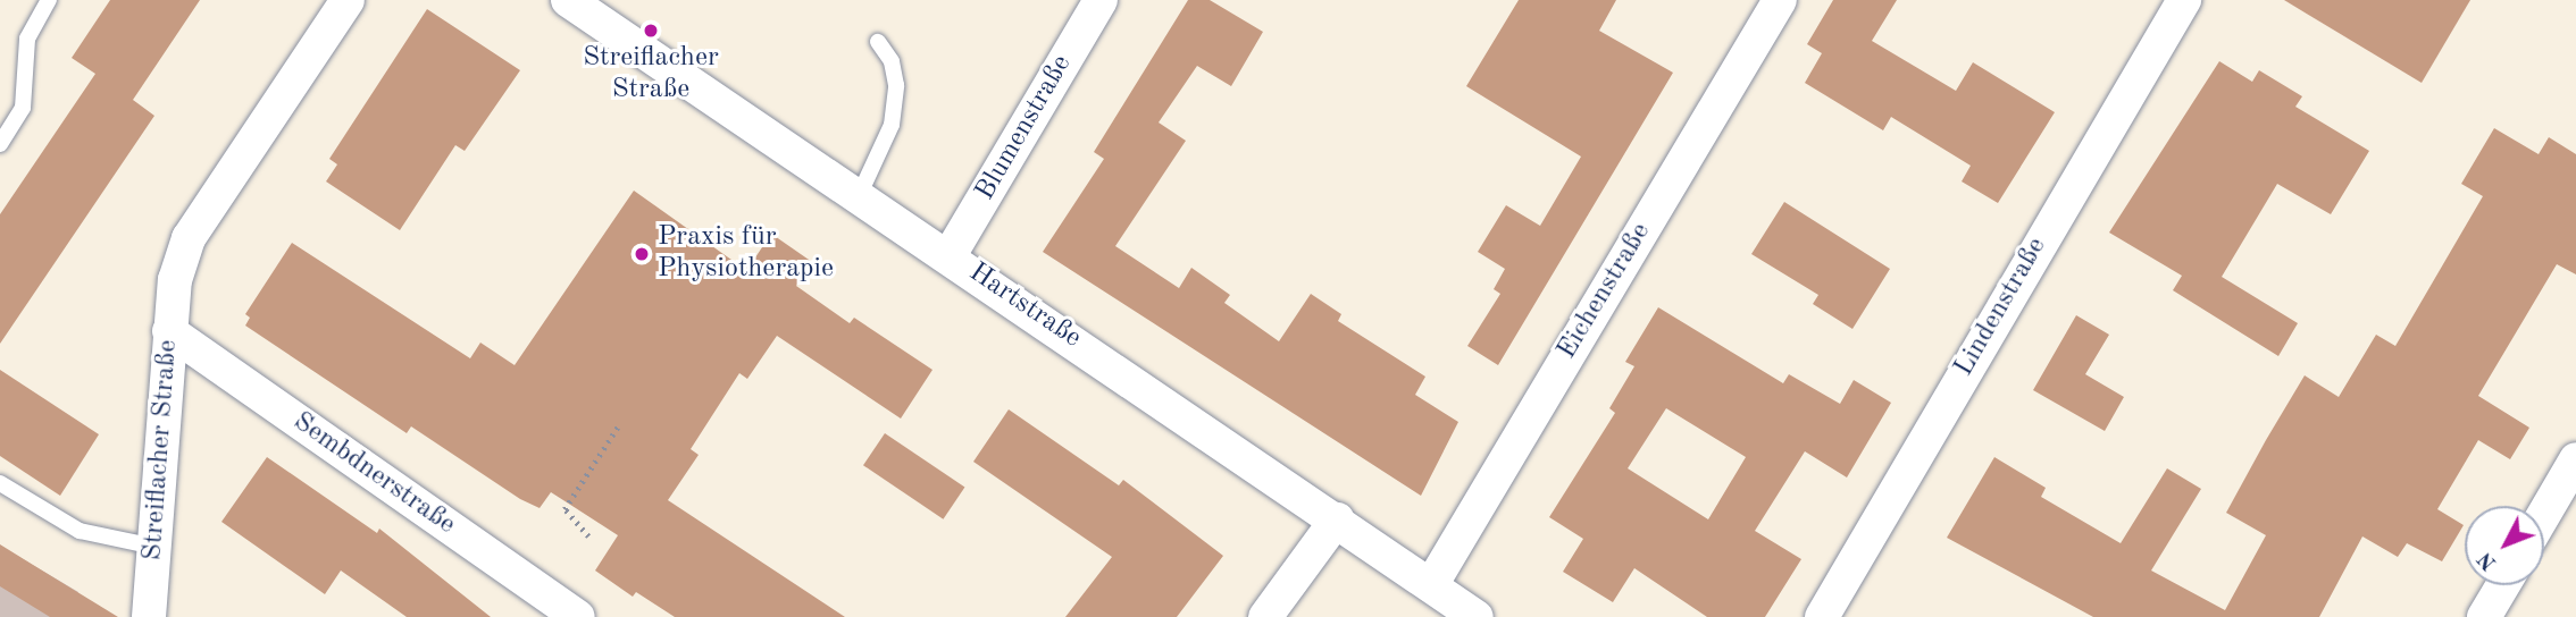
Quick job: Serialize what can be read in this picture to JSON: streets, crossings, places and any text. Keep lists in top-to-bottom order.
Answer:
{
  "streets": {
    "street": [
      "Blumenstraße",
      "Eichenstraße",
      "Hartstraße",
      "Lindenstraße",
      "Streiflacher Straße",
      "Sembdnerstraße"
    ]
  },
  "crossings": [
    ["Blumenstraße", "Hartstraße"],
    ["Eichenstraße", "Hartstraße"],
    ["Streiflacher Straße", "Sembdnerstraße"]
  ],
  "places": ["Streiflacher Straße", "Praxis für Physiotherapie"],
  "north": "bottom left"
}
